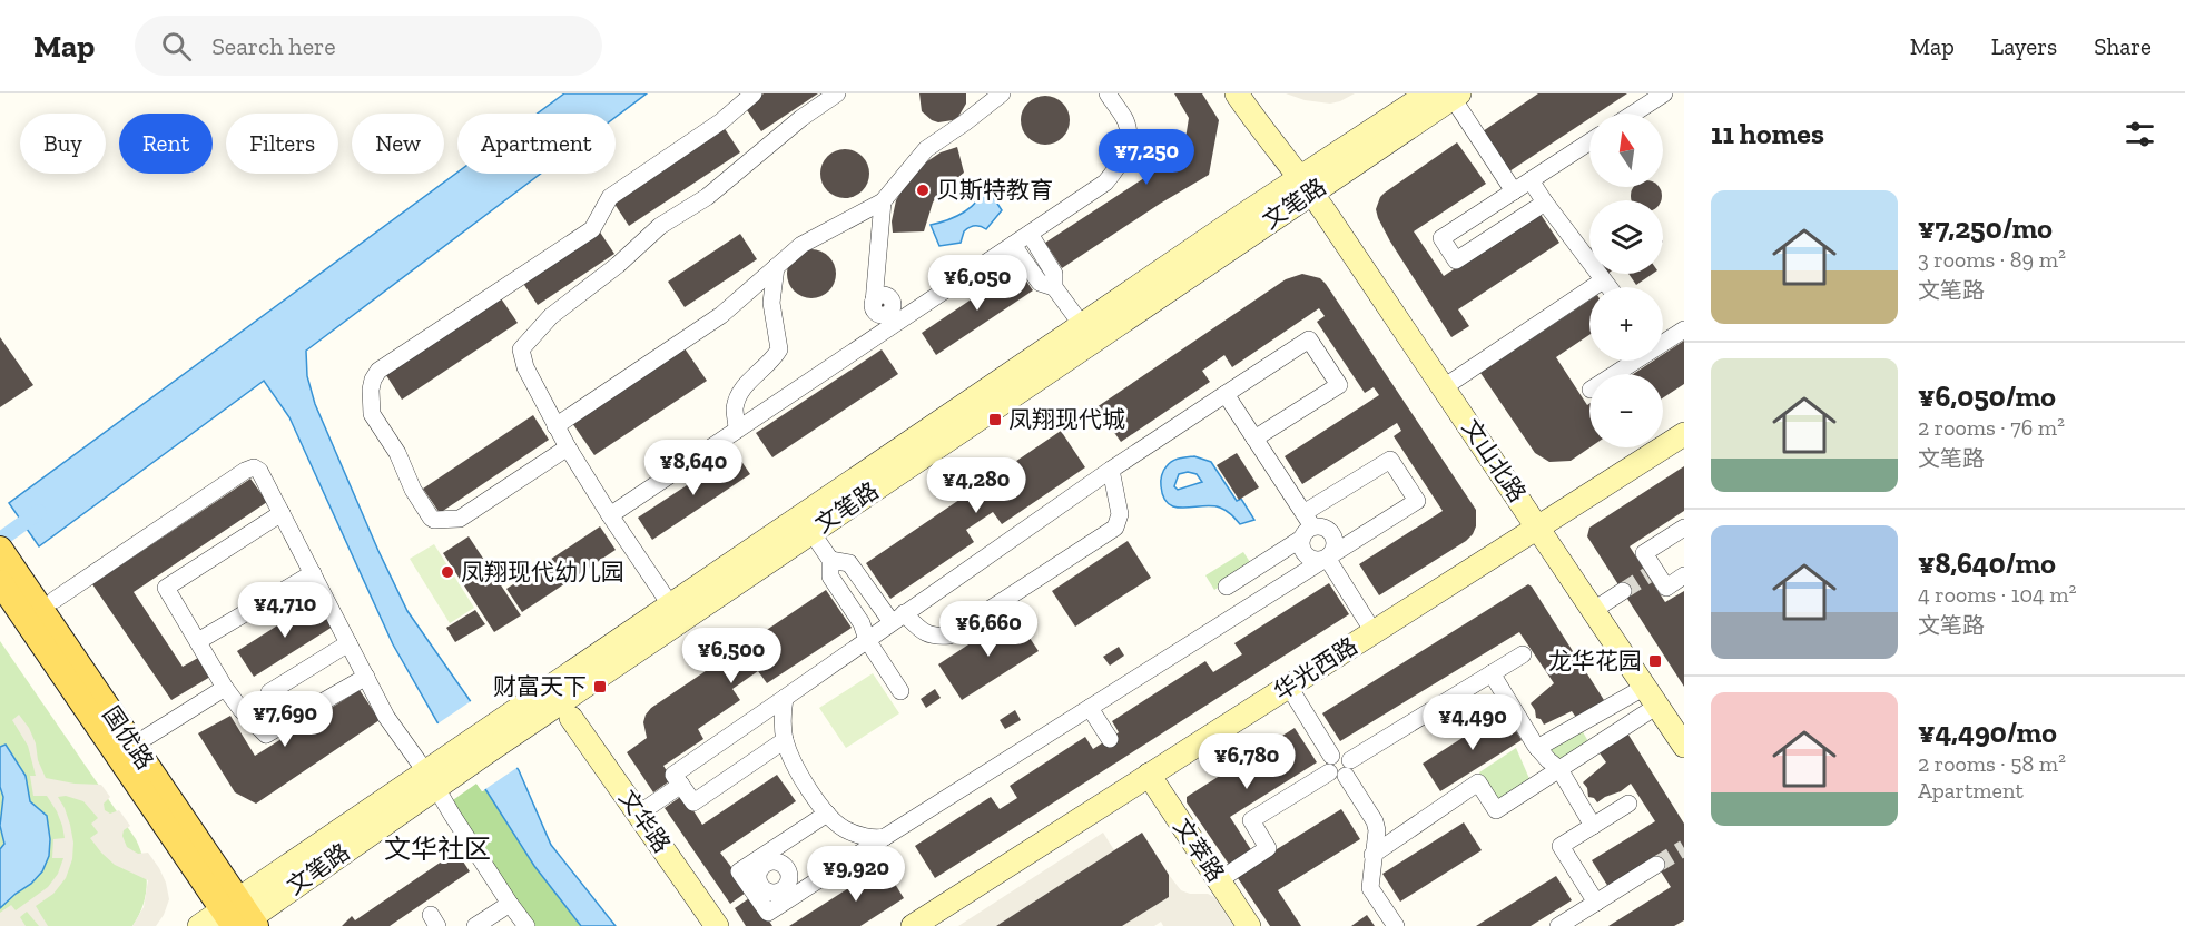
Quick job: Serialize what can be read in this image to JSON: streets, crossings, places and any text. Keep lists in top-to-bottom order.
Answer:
{
  "streets": {
    "main road": [
      "文笔路",
      "文山北路",
      "华光西路",
      "国优路",
      "文华路",
      "文萃路"
    ]
  },
  "crossings": [
    ["文笔路", "文山北路"],
    ["文笔路", "国优路"],
    ["文山北路", "华光西路"],
    ["华光西路", "文萃路"]
  ],
  "districts": ["文华社区"],
  "places": {
    "other": ["贝斯特教育", "凤翔现代幼儿园"],
    "transit": ["凤翔现代城", "龙华花园", "财富天下"]
  },
  "north": "top",
  "page": {
    "header": "Map",
    "search": "Search here",
    "nav": ["Map", "Layers", "Share"],
    "heading": "11 homes",
    "map_buttons": ["+", "−"],
    "chip": [
      "Buy",
      "Rent",
      "Filters",
      "New",
      "Apartment"
    ],
    "price": [
      "¥7,250",
      "¥6,050",
      "¥8,640",
      "¥4,280",
      "¥4,710",
      "¥6,660",
      "¥6,500",
      "¥7,690",
      "¥4,490",
      "¥6,780",
      "¥9,920"
    ],
    "list": [
      {
        "name": "¥7,250/mo",
        "note": "3 rooms · 89 m² · 文笔路"
      },
      {
        "name": "¥6,050/mo",
        "note": "2 rooms · 76 m² · 文笔路"
      },
      {
        "name": "¥8,640/mo",
        "note": "4 rooms · 104 m² · 文笔路"
      },
      {
        "name": "¥4,490/mo",
        "note": "2 rooms · 58 m² · Apartment"
      }
    ]
  }
}
